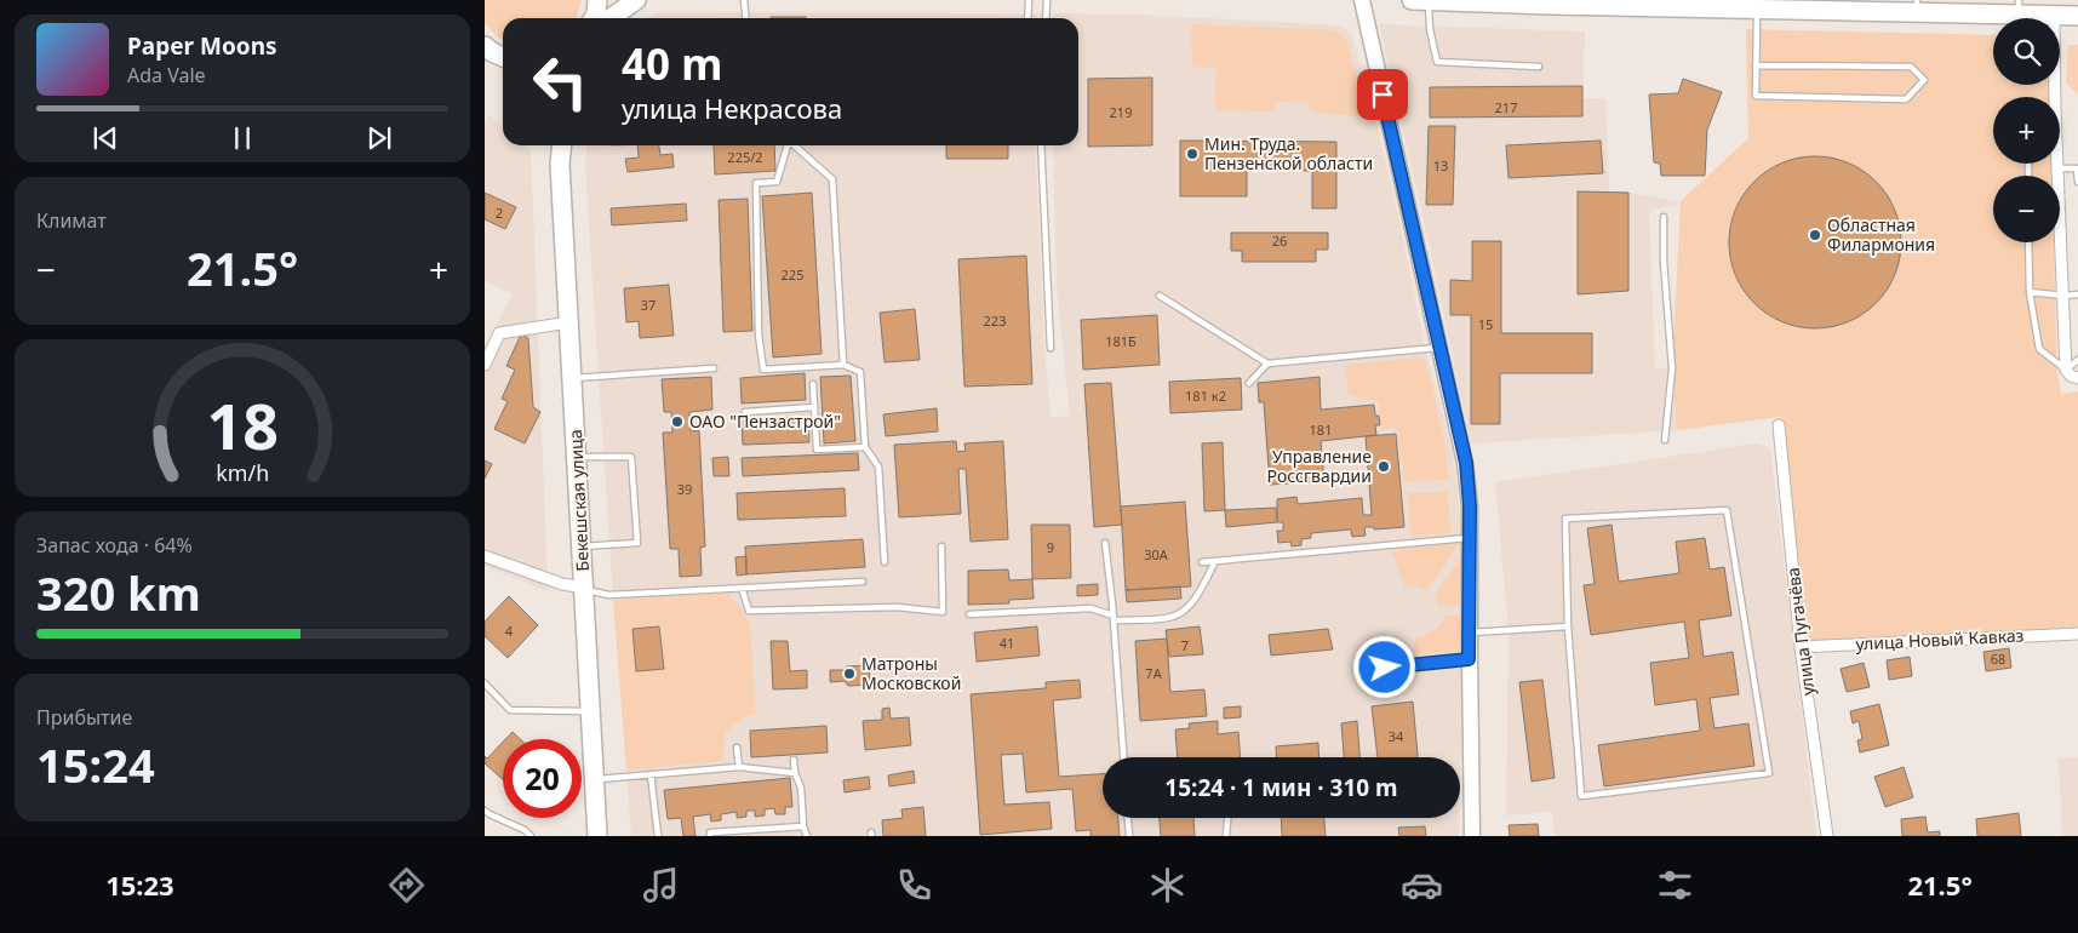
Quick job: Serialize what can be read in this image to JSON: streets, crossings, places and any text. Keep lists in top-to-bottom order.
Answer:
{
  "streets": {
    "main road": ["Бекешская улица"],
    "street": ["улица Пугачёва", "улица Новый Кавказ"]
  },
  "crossings": [
    ["улица Пугачёва", "улица Новый Кавказ"]
  ],
  "places": [
    "Мин. Труда. Пензенской области",
    "Областная Филармония",
    "ОАО \"Пензастрой\"",
    "Управление Россгвардии",
    "Матроны Московской"
  ],
  "house_numbers": [
    "217",
    "219",
    "225/2",
    "13",
    "2",
    "26",
    "225",
    "37",
    "223",
    "15",
    "181Б",
    "181 к2",
    "181",
    "39",
    "9",
    "30А",
    "4",
    "41",
    "7",
    "68",
    "7А",
    "34"
  ],
  "page": {
    "map_buttons": ["+", "−"],
    "turn": ["40 m", "улица Некрасова"],
    "song": ["Paper Moons", "Ada Vale"],
    "tile": [
      "Климат",
      ["Запас хода · 64%", "320 km"],
      ["Прибытие", "15:24"]
    ],
    "heat": ["−", "21.5°", "+"],
    "limit": "20",
    "trip": "15:24 · 1 мин · 310 m",
    "tabs": ["15:23", "21.5°"],
    "gauge": ["18", "km/h"]
  }
}
